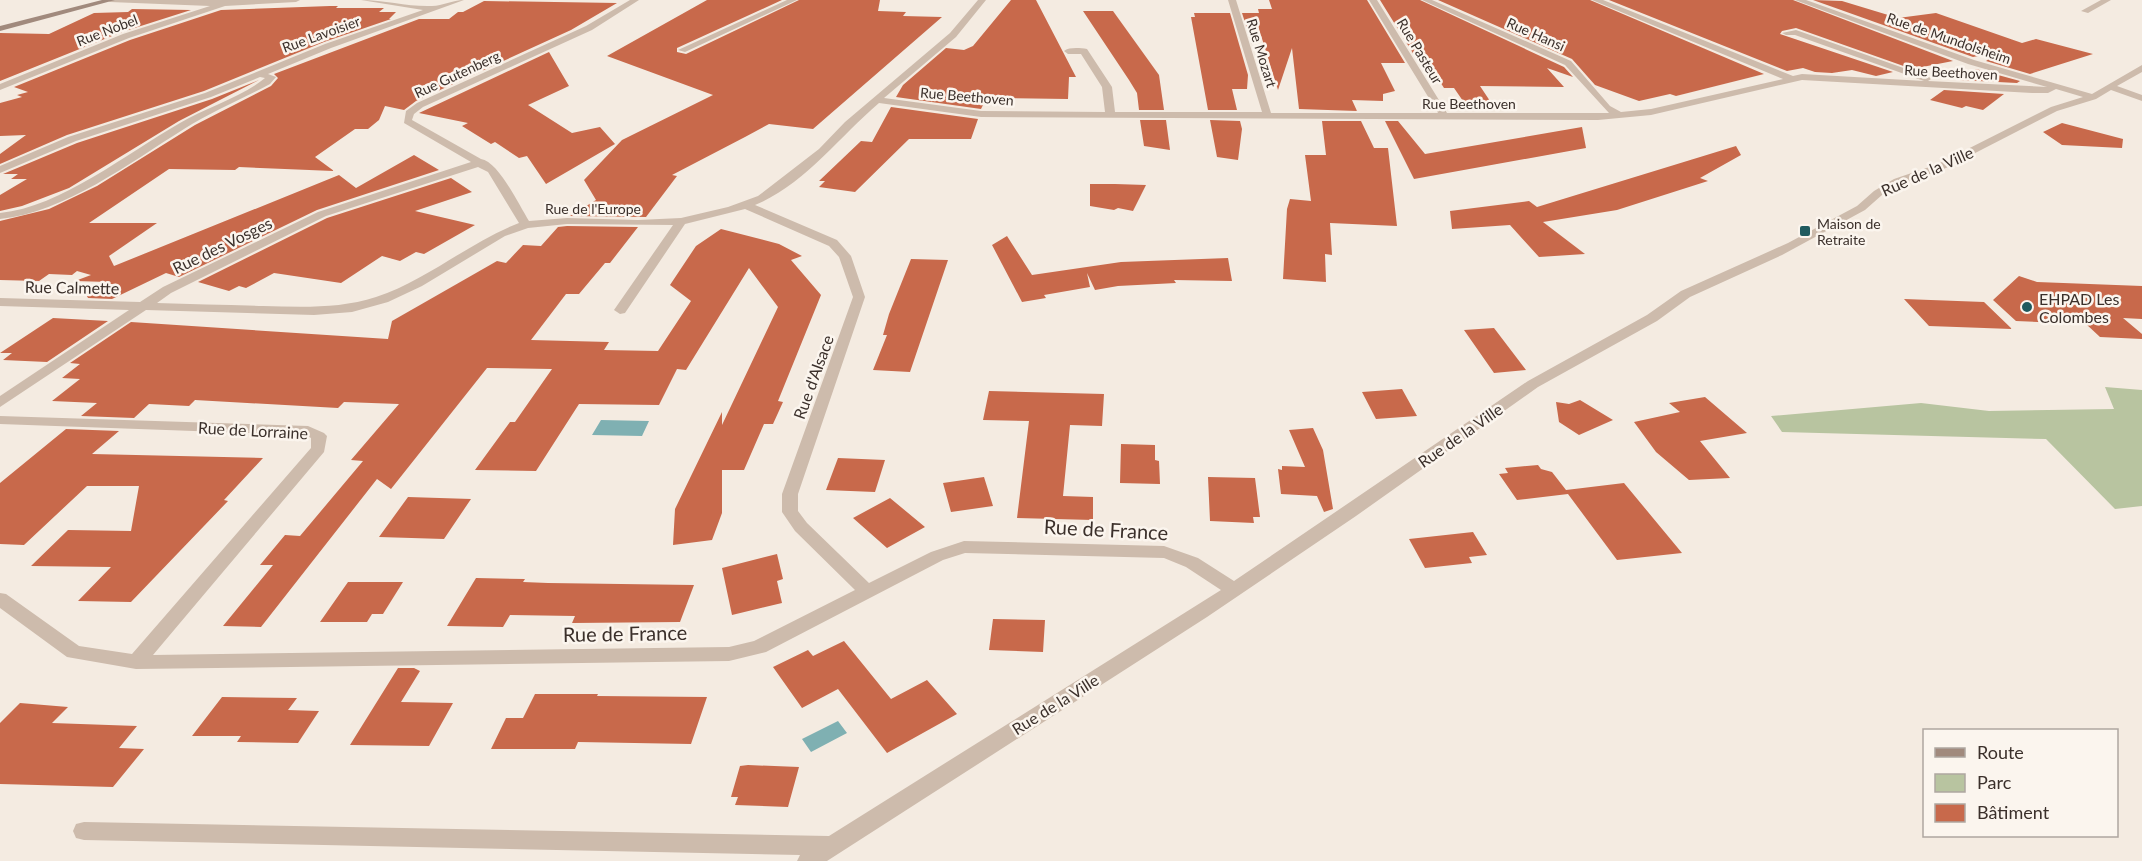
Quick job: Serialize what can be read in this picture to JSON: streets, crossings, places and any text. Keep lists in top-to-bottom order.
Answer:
{
  "streets": {
    "street": [
      "Rue Nobel",
      "Rue Lavoisier",
      "Rue Hansi",
      "Rue de Mundolsheim",
      "Rue Pasteur",
      "Rue Mozart",
      "Rue Beethoven",
      "Rue Gutenberg",
      "Rue de la Ville",
      "Rue de l'Europe",
      "Rue des Vosges",
      "Rue Calmette",
      "Rue d'Alsace",
      "Rue de Lorraine",
      "Rue de France"
    ]
  },
  "crossings": [
    ["Rue Hansi", "Rue Beethoven"],
    ["Rue de Mundolsheim", "Rue Beethoven"],
    ["Rue de Mundolsheim", "Rue de la Ville"],
    ["Rue Pasteur", "Rue Beethoven"],
    ["Rue Mozart", "Rue Beethoven"],
    ["Rue Beethoven", "Rue de l'Europe"],
    ["Rue Gutenberg", "Rue de l'Europe"],
    ["Rue Gutenberg", "Rue des Vosges"],
    ["Rue de la Ville", "Rue de France"],
    ["Rue de l'Europe", "Rue des Vosges"],
    ["Rue de l'Europe", "Rue Calmette"],
    ["Rue de l'Europe", "Rue d'Alsace"],
    ["Rue des Vosges", "Rue Calmette"],
    ["Rue d'Alsace", "Rue de France"],
    ["Rue de Lorraine", "Rue de France"]
  ],
  "places": {
    "transit": ["Maison de Retraite"],
    "other": ["EHPAD Les Colombes"]
  },
  "legend": ["Route", "Parc", "Bâtiment"]
}
